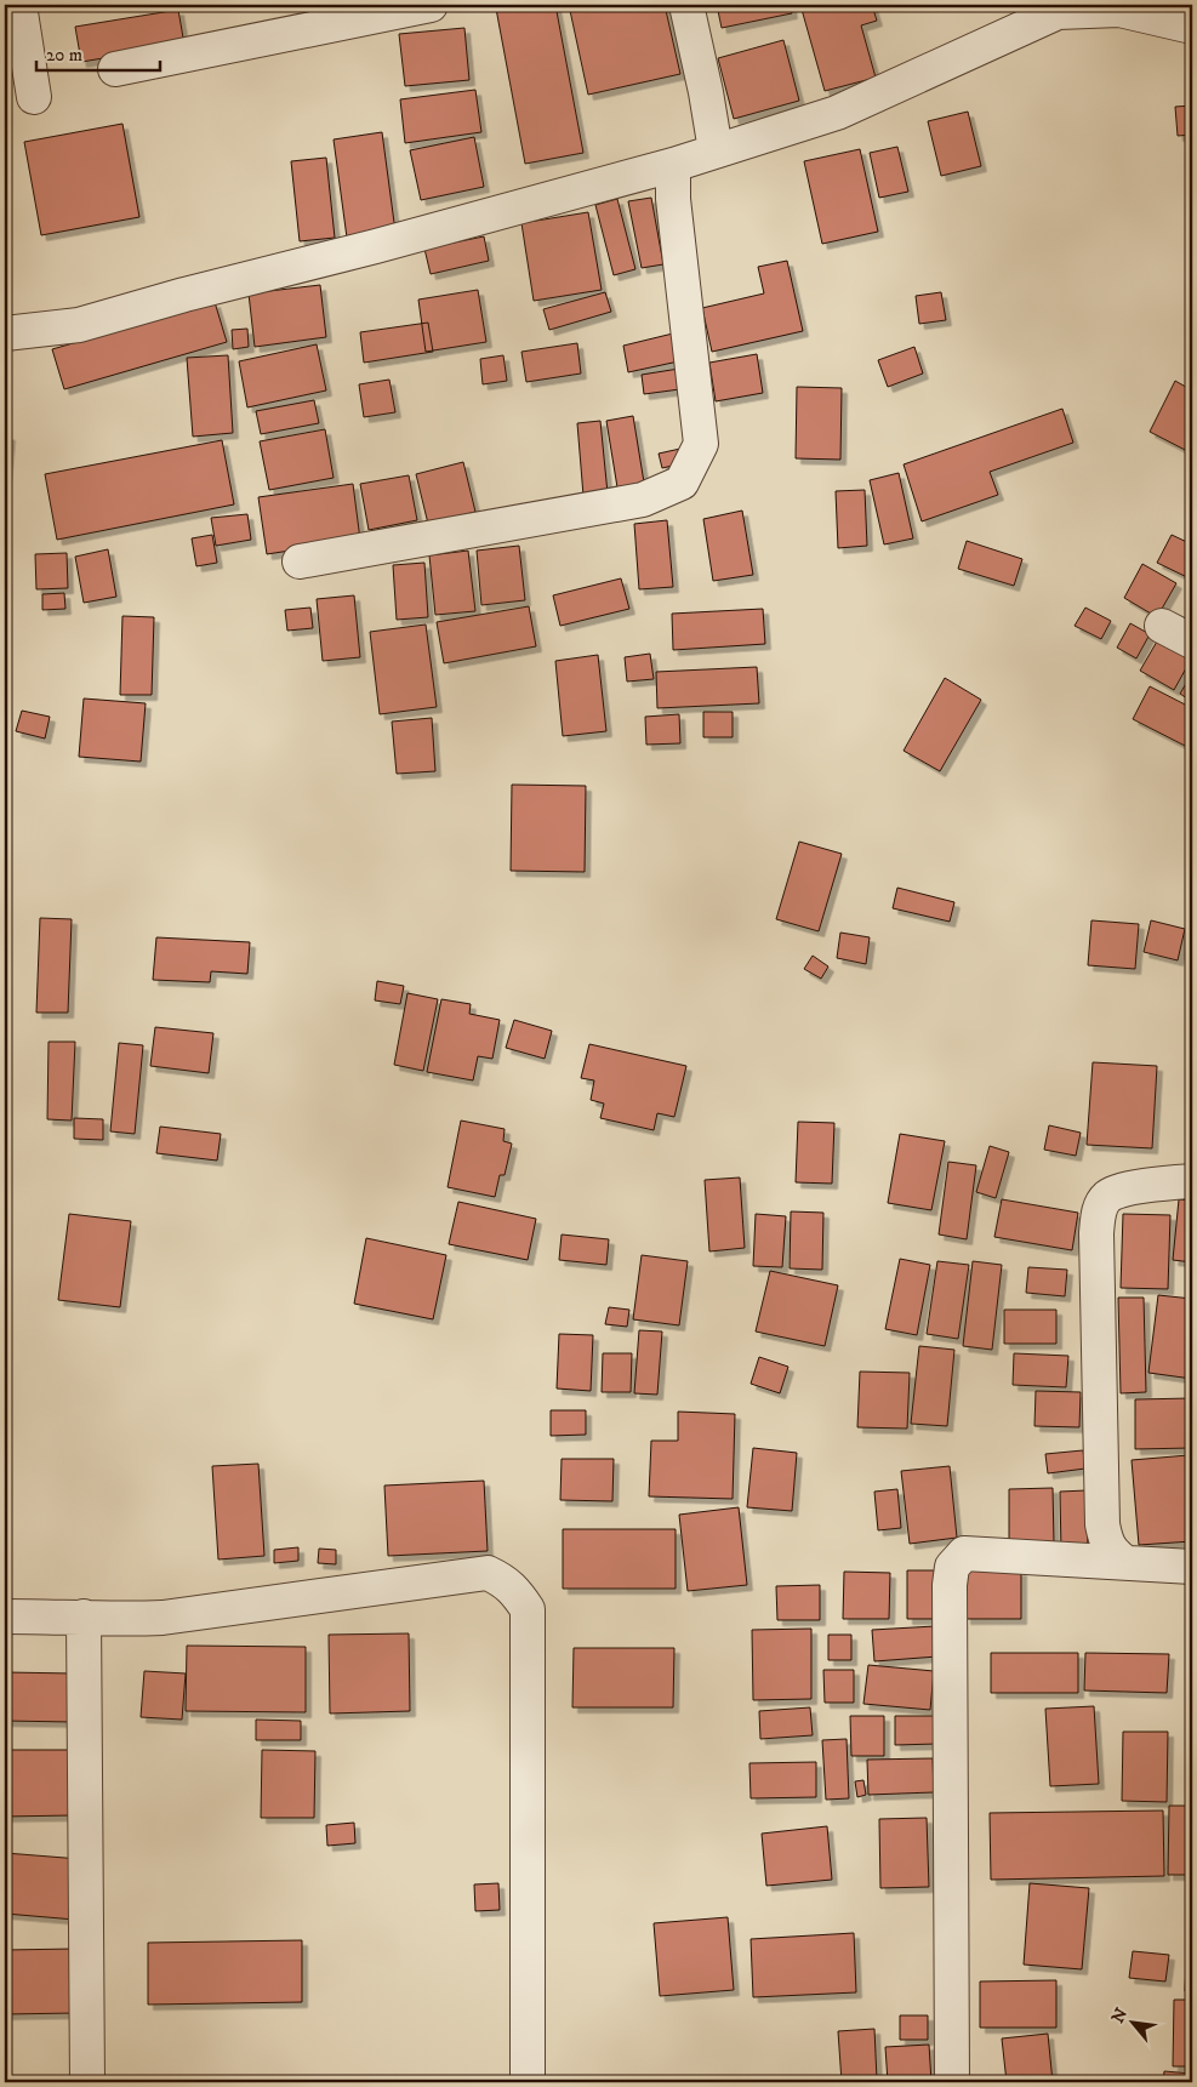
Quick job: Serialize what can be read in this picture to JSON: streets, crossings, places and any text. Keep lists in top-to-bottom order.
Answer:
{
  "scale_bar": "20 m",
  "north": "top left"
}
